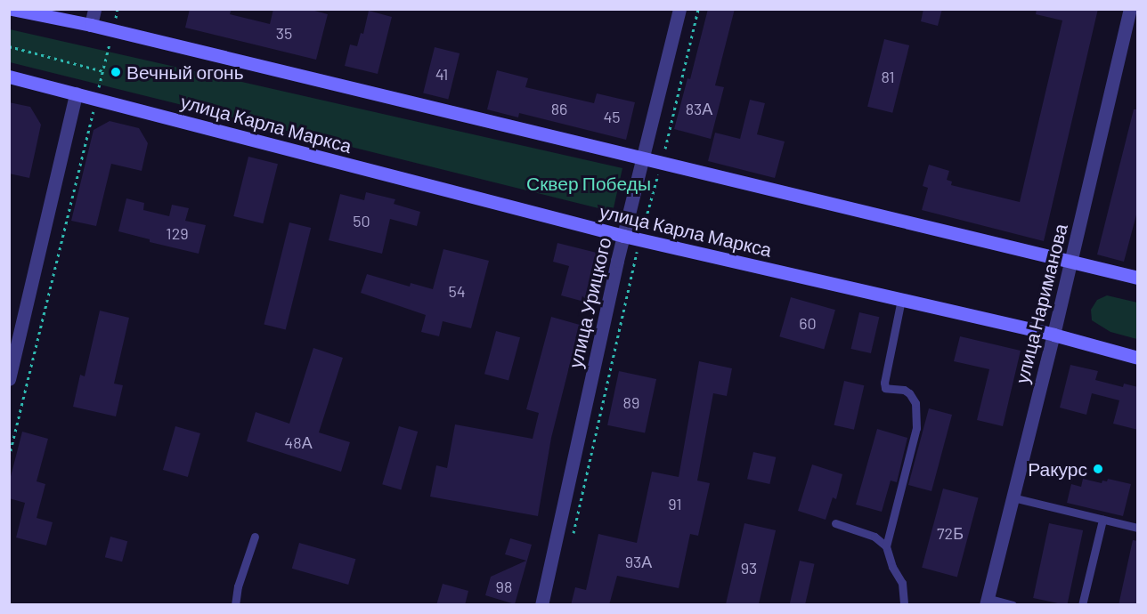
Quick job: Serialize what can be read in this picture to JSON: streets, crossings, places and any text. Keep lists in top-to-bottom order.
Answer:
{
  "streets": {
    "main road": ["улица Карла Маркса"],
    "street": ["улица Урицкого", "улица Нариманова"]
  },
  "crossings": [
    ["улица Карла Маркса", "улица Урицкого"],
    ["улица Карла Маркса", "улица Нариманова"]
  ],
  "parks": ["Сквер Победы"],
  "places": ["Вечный огонь", "Ракурс"],
  "house_numbers": [
    "35",
    "41",
    "81",
    "86",
    "83А",
    "45",
    "50",
    "129",
    "54",
    "60",
    "89",
    "48А",
    "91",
    "72Б",
    "93А",
    "93",
    "98"
  ]
}
